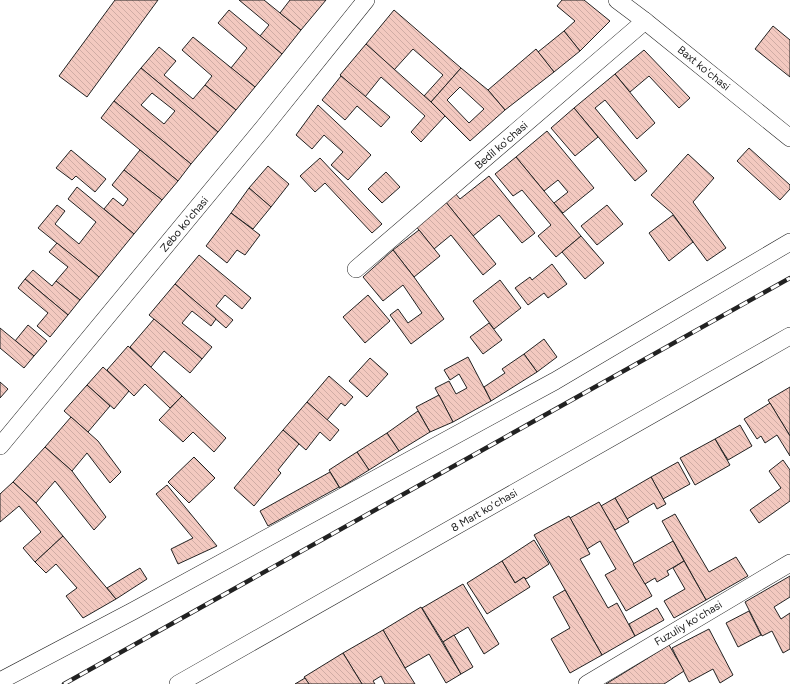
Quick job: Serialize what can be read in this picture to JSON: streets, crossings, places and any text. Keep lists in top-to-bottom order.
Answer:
{
  "streets": {
    "street": [
      "Baxt koʻchasi",
      "Bedil ko'chasi",
      "Zebo koʻchasi",
      "8 Mart koʻchasi",
      "Fuzuliy koʻchasi"
    ]
  },
  "crossings": [
    ["Baxt koʻchasi", "Bedil ko'chasi"]
  ]
}
